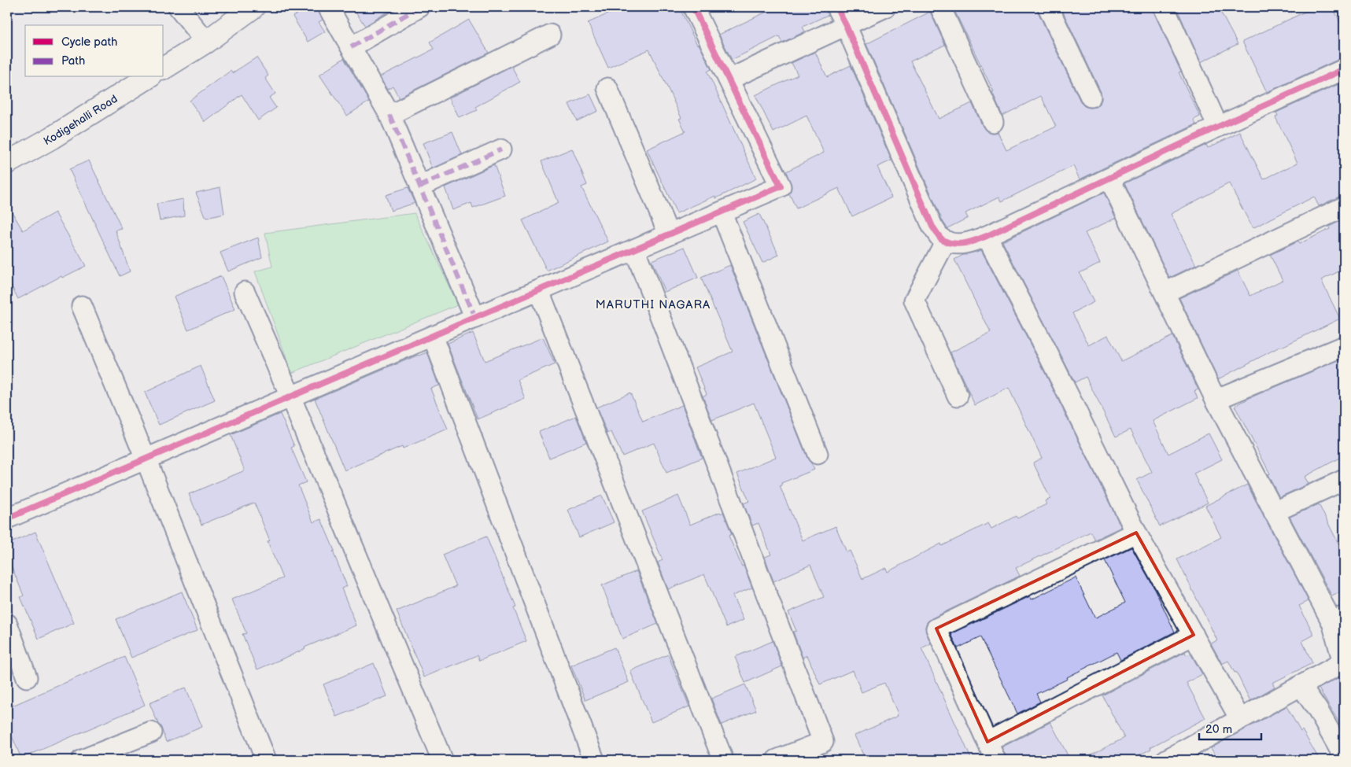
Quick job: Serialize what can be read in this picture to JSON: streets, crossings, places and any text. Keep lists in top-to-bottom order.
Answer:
{
  "streets": {
    "main road": ["Kodigehalli Road"]
  },
  "districts": ["MARUTHI NAGARA"],
  "legend": ["Cycle path", "Path"],
  "scale_bar": "20 m"
}
